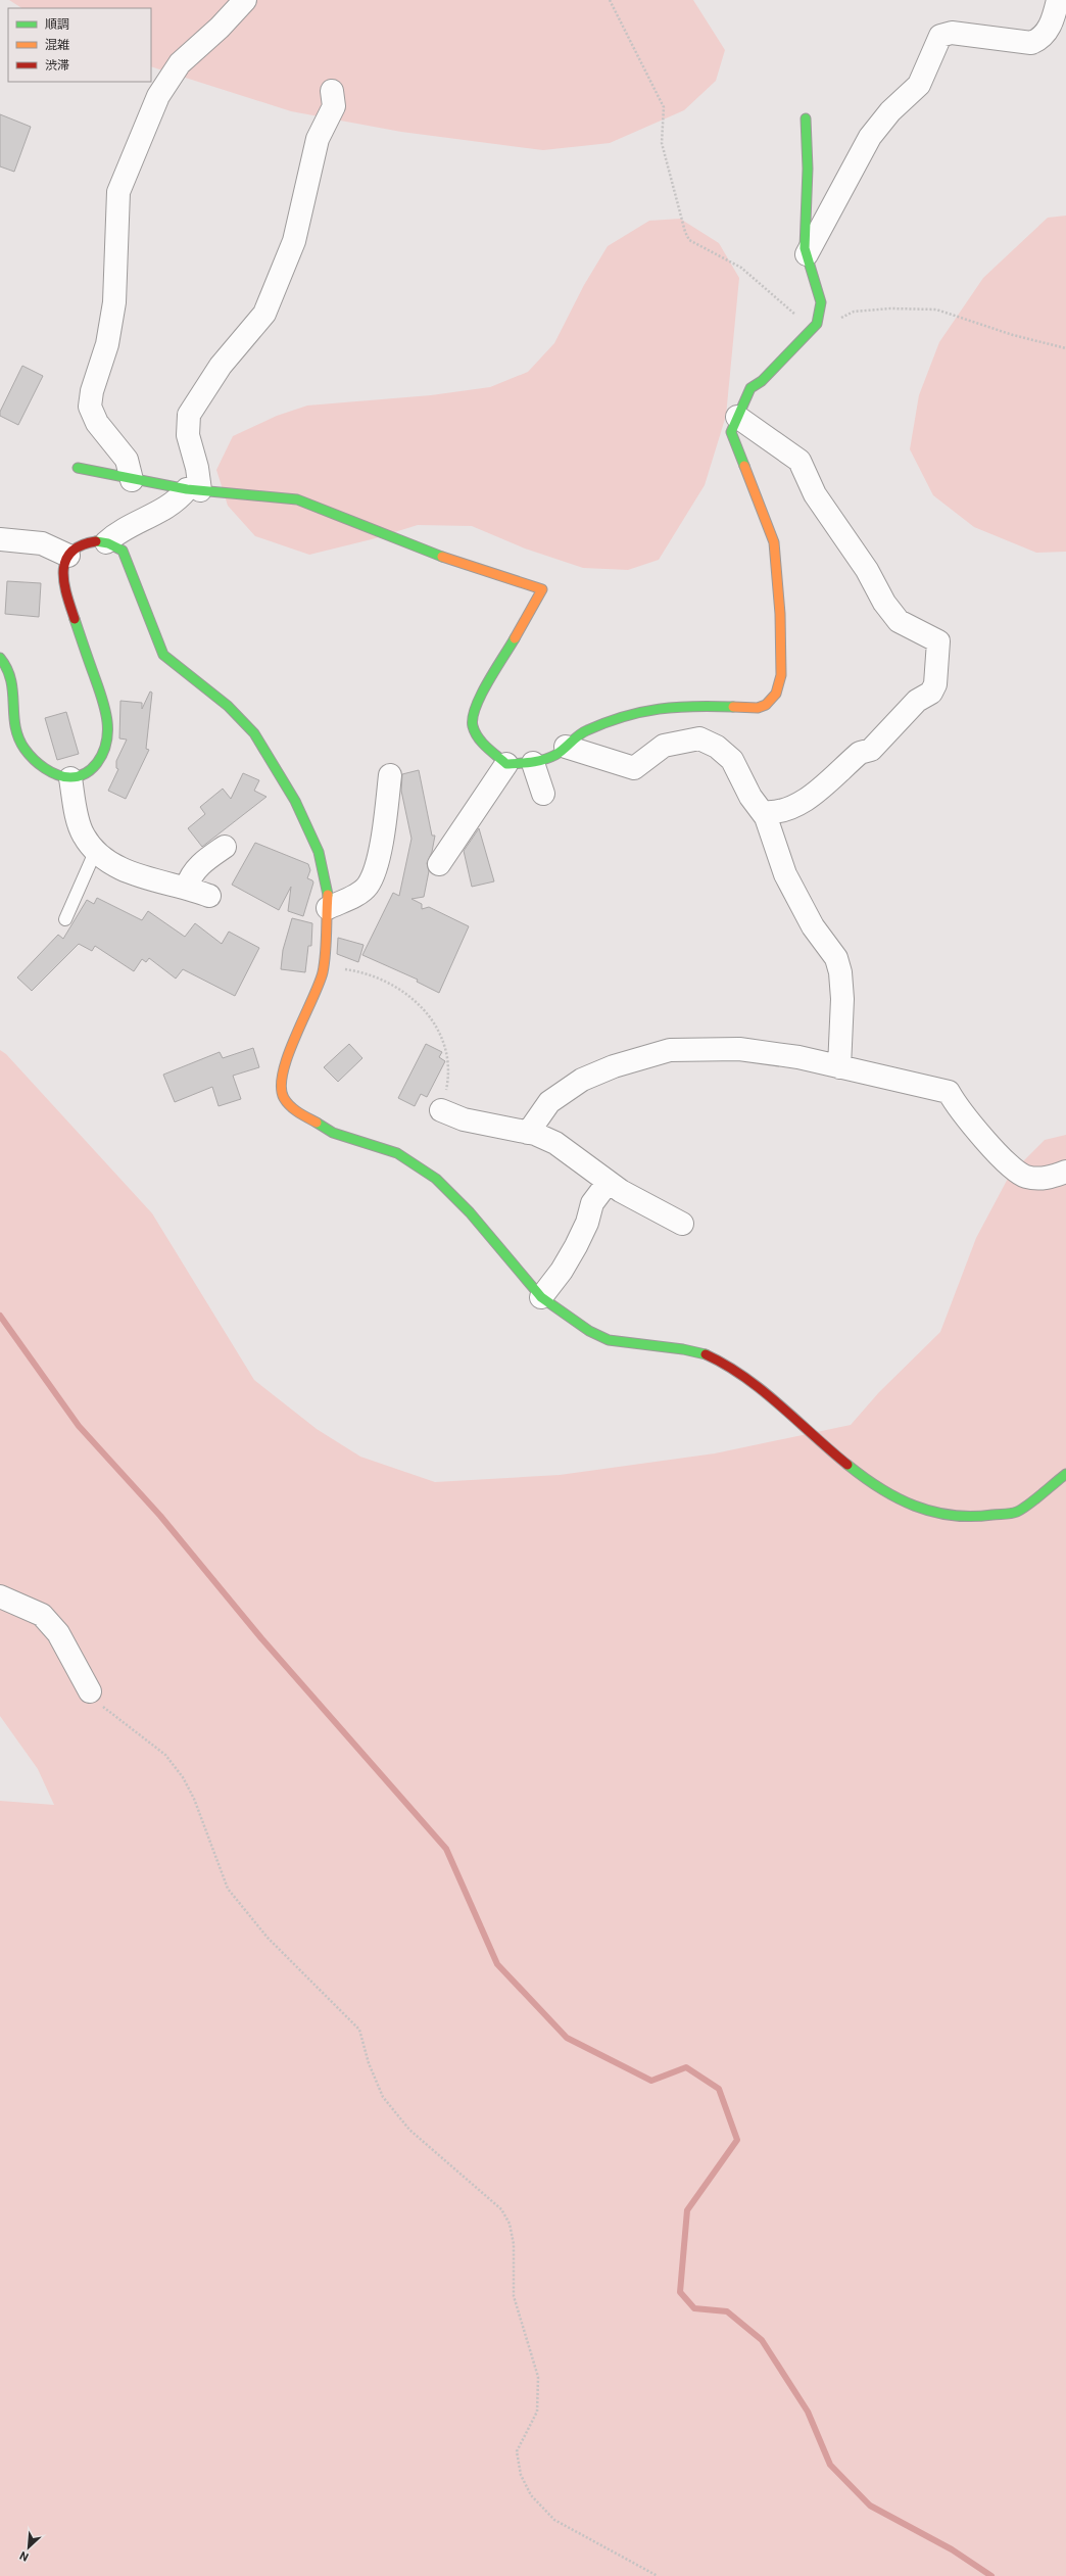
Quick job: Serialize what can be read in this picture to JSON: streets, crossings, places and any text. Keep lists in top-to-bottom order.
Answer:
{
  "legend": ["順調", "混雑", "渋滞"],
  "north": "bottom left"
}
